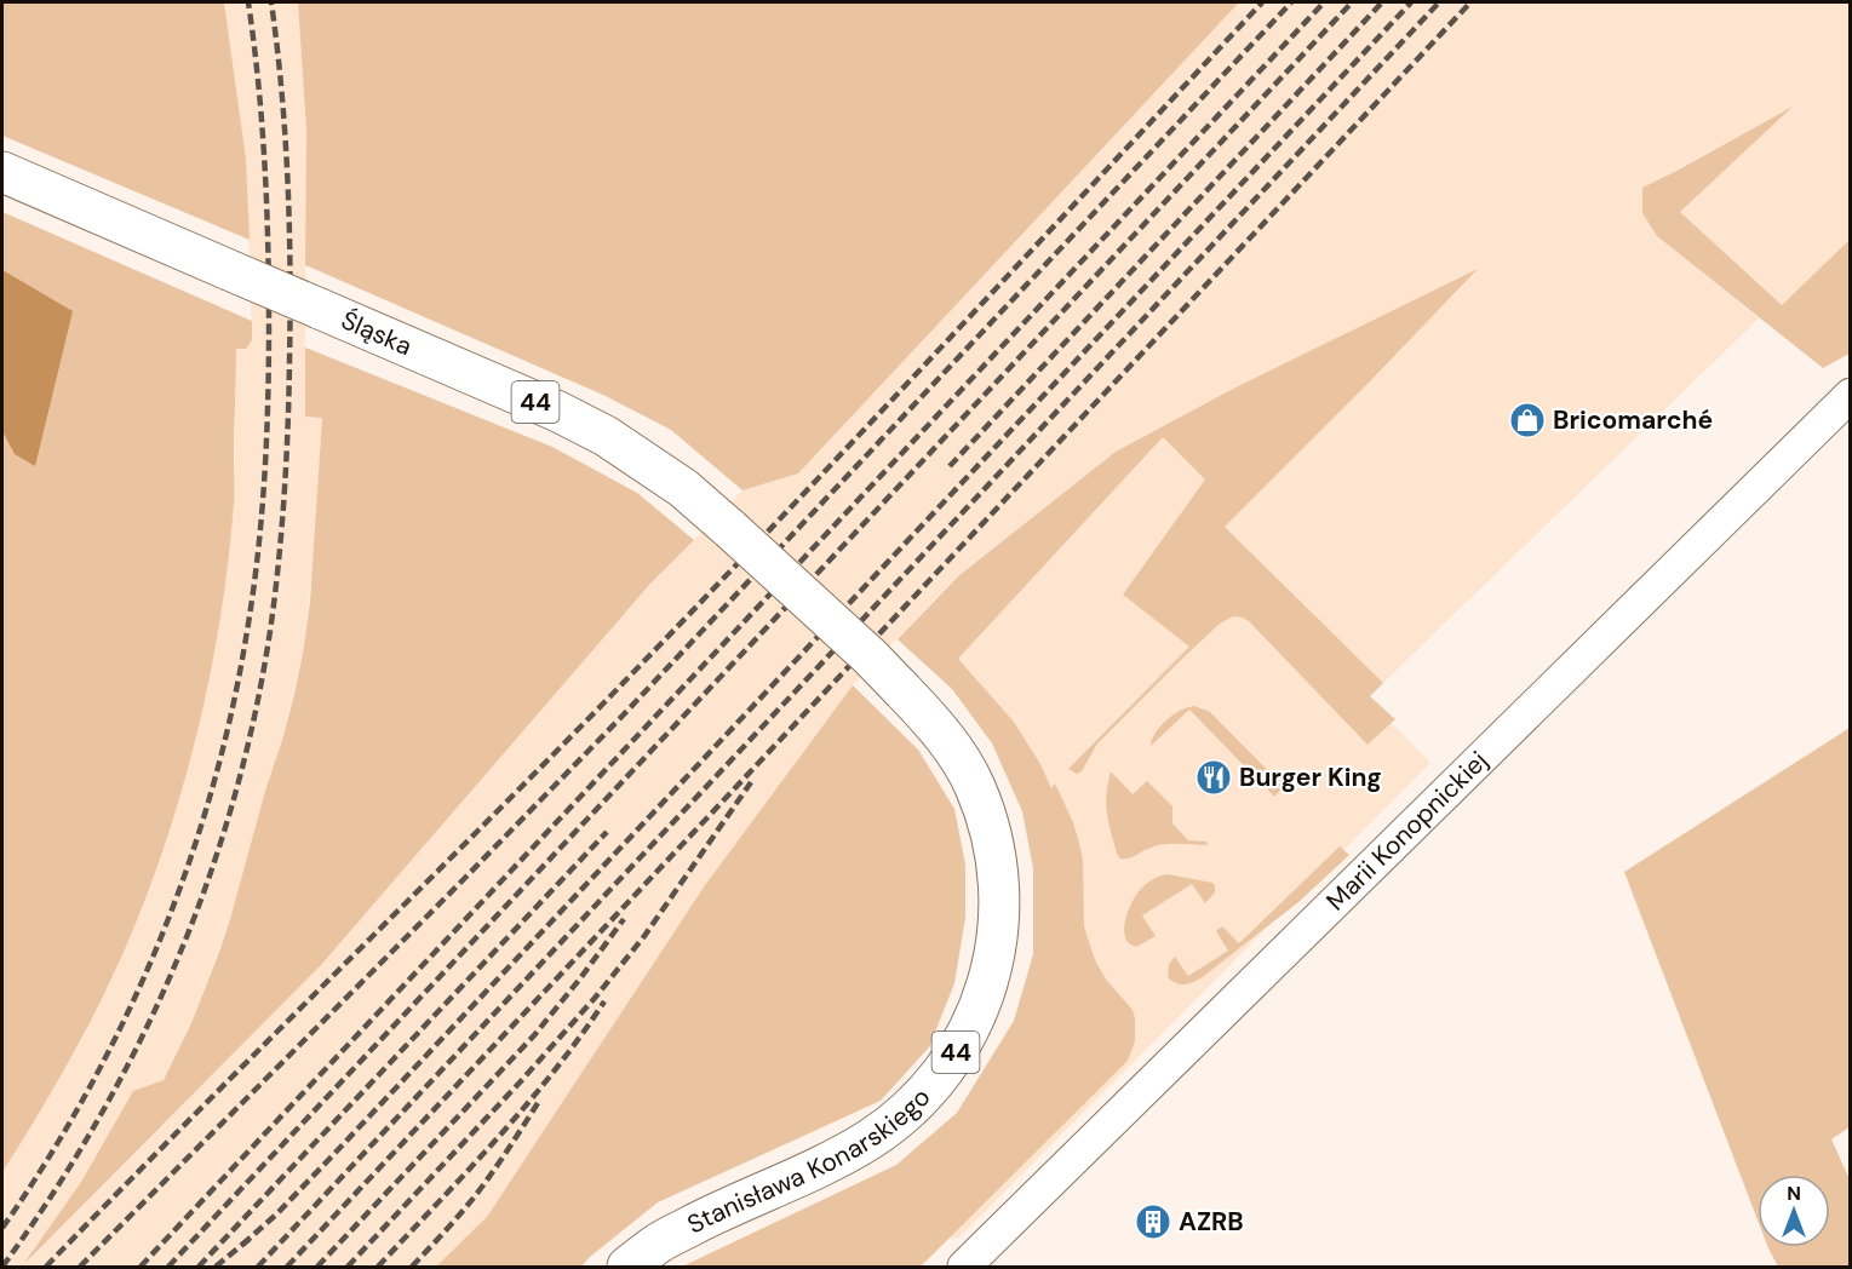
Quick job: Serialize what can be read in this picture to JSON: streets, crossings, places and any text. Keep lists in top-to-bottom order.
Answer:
{
  "streets": {
    "main road": ["Śląska", "44", "Stanisława Konarskiego"],
    "street": ["Marii Konopnickiej"]
  },
  "crossings": [
    ["Śląska", "Stanisława Konarskiego"]
  ],
  "places": {
    "shop": ["Bricomarché"],
    "restaurant": ["Burger King"],
    "building": ["AZRB"]
  },
  "north": "top"
}
